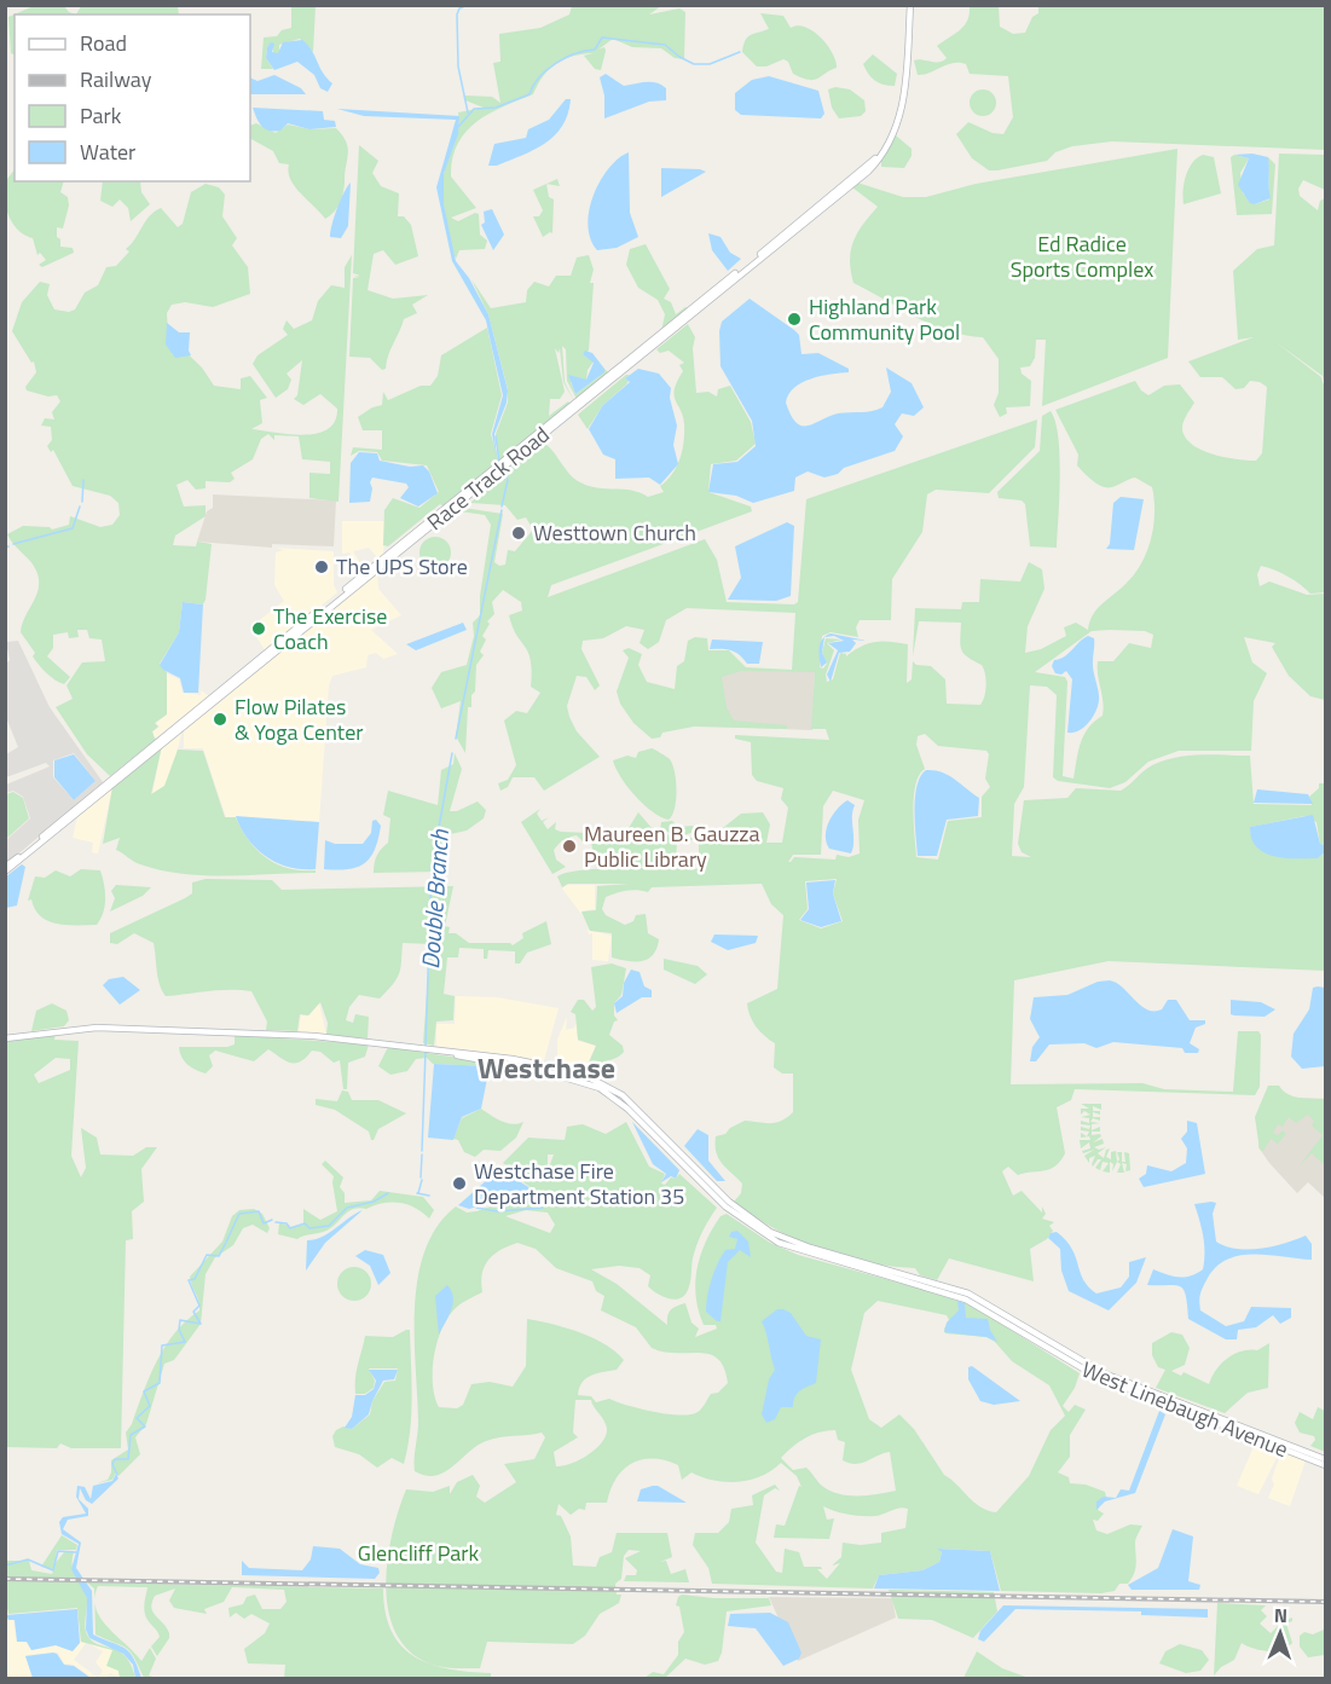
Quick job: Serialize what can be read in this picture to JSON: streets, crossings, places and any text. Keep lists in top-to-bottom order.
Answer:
{
  "streets": {
    "main road": ["Race Track Road", "West Linebaugh Avenue"]
  },
  "districts": ["Westchase"],
  "water": ["Double Branch"],
  "parks": ["Ed Radice Sports Complex", "Glencliff Park"],
  "places": [
    "Highland Park Community Pool",
    "Westtown Church",
    "The UPS Store",
    "The Exercise Coach",
    "Flow Pilates & Yoga Center",
    "Maureen B. Gauzza Public Library",
    "Westchase Fire Department Station 35"
  ],
  "legend": [
    "Road",
    "Railway",
    "Park",
    "Water"
  ],
  "north": "top"
}
